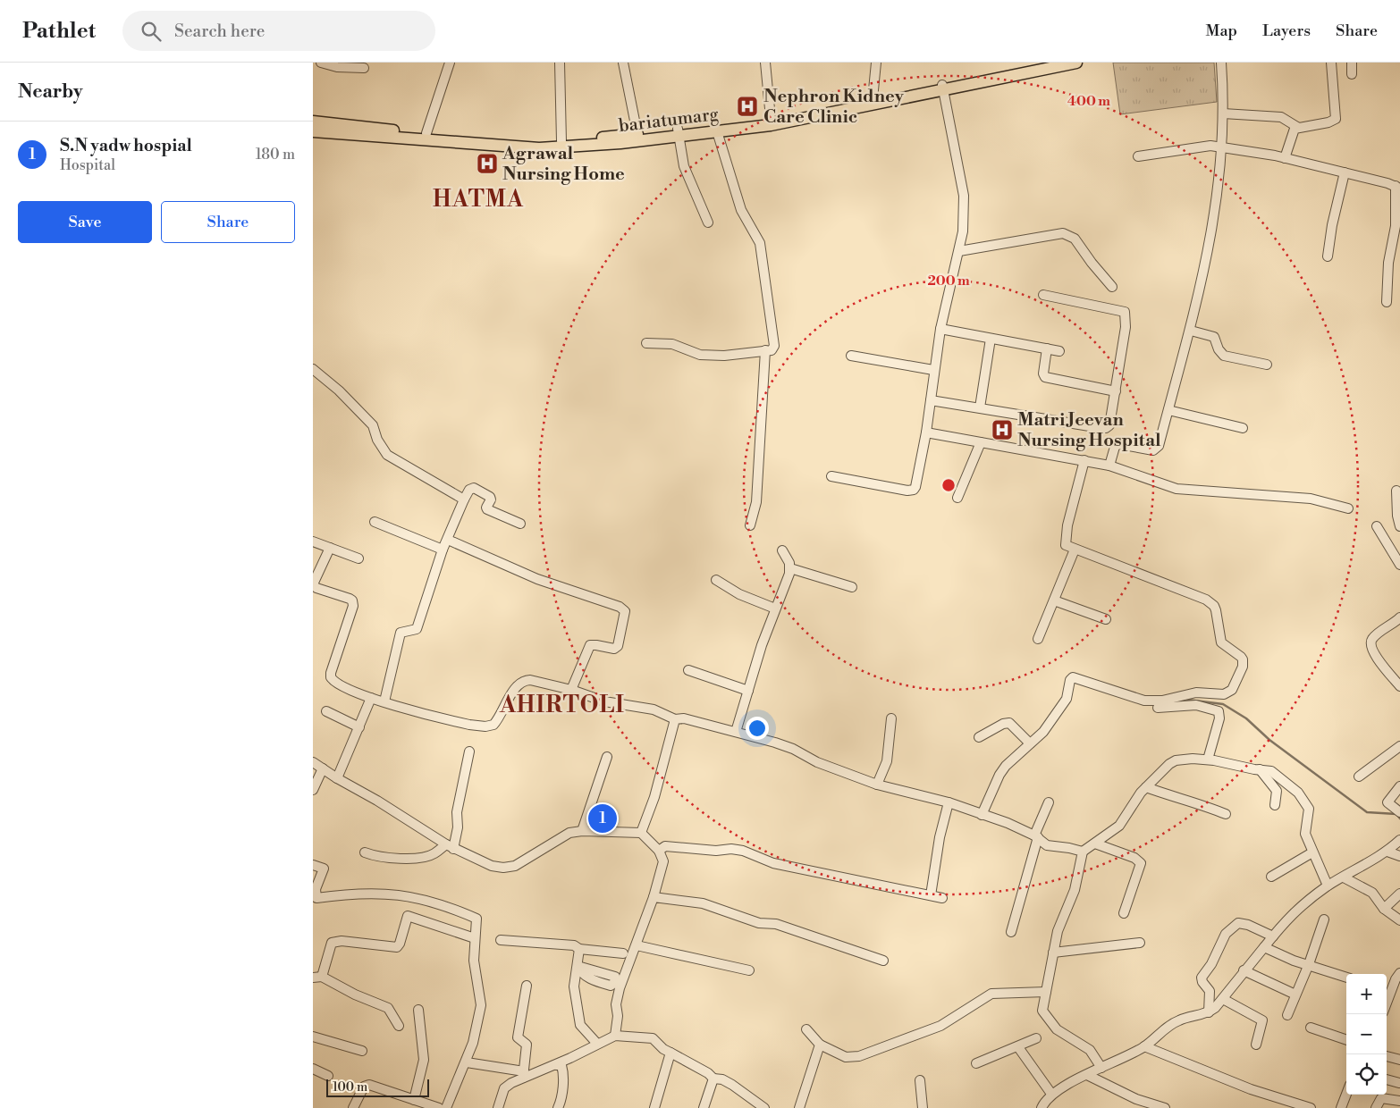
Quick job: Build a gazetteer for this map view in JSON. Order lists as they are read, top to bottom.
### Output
{
  "streets": {
    "main road": ["bariatumarg"]
  },
  "districts": ["HATMA", "AHIRTOLI"],
  "places": {
    "hospital": ["Nephron Kidney Care Clinic", "Agrawal Nursing Home", "Matri Jeevan Nursing Hospital"]
  },
  "scale_bar": "100 m",
  "page": {
    "header": "Pathlet",
    "search": "Search here",
    "nav": ["Map", "Layers", "Share"],
    "heading": "Nearby",
    "list": [
      {
        "mark": "1",
        "name": "S.N yadw hospial",
        "note": "Hospital",
        "value": "180 m"
      }
    ],
    "buttons": ["Save", "Share"],
    "pins": "1",
    "map_buttons": ["+", "−"],
    "scale": "100 m"
  },
  "rings": ["400 m", "200 m"]
}
